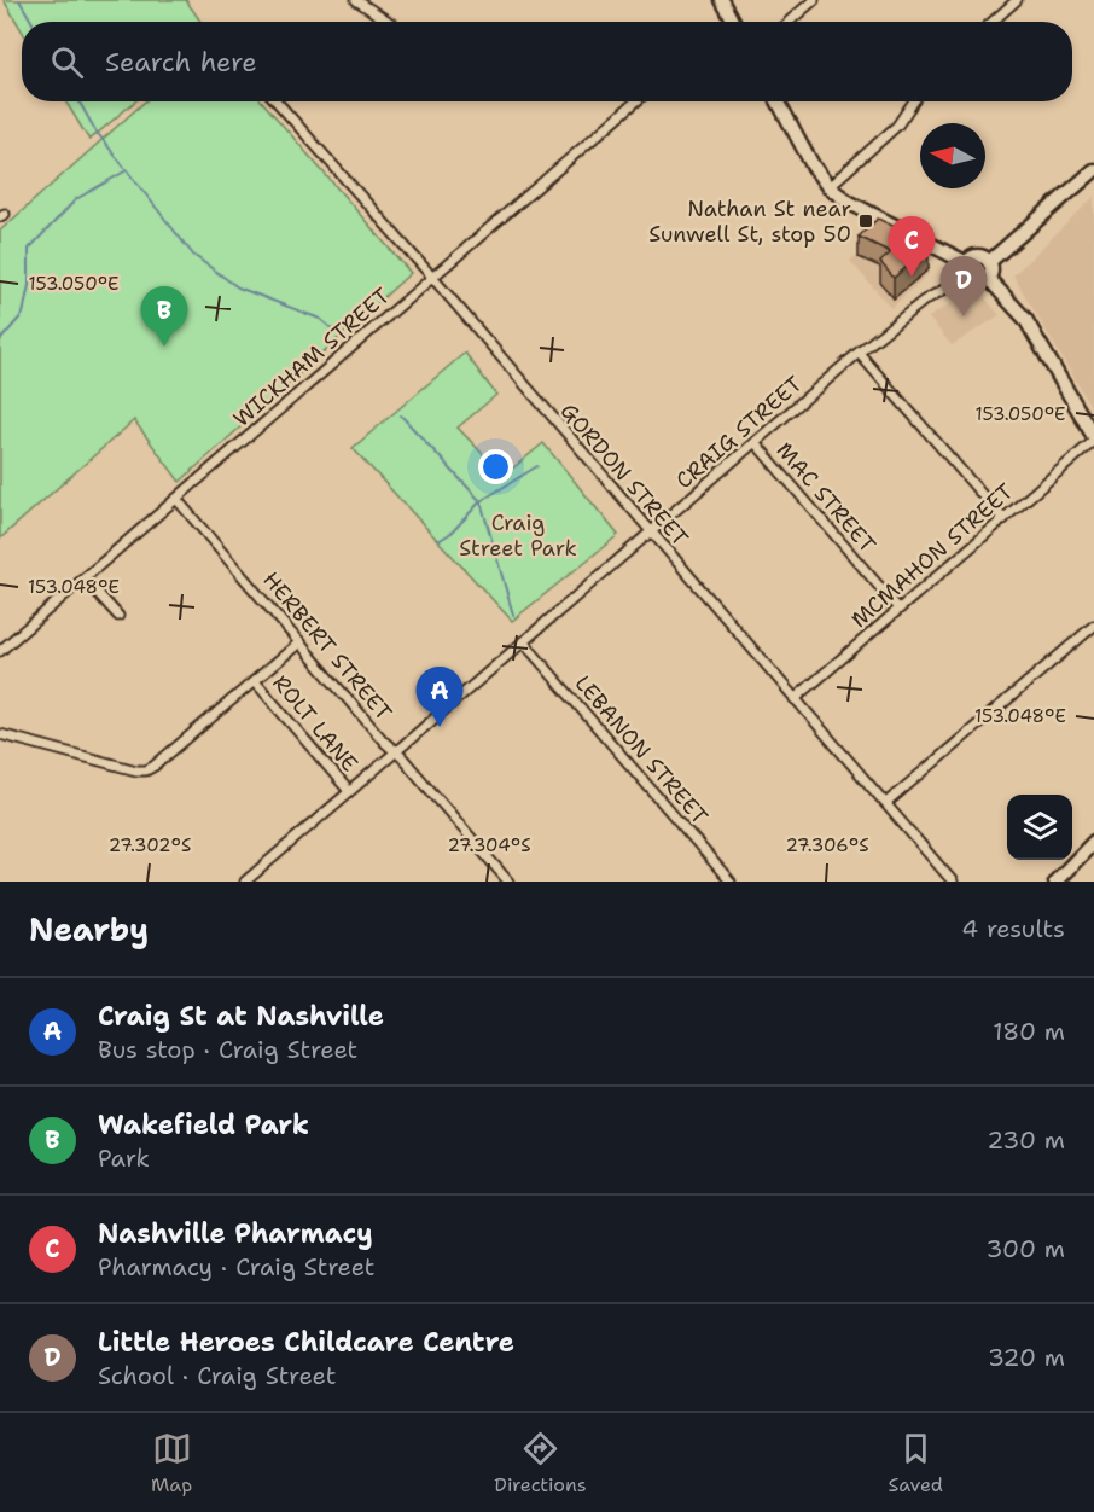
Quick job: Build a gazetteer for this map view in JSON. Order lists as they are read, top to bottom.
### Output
{
  "streets": {
    "street": [
      "WICKHAM STREET",
      "CRAIG STREET",
      "GORDON STREET",
      "MAC STREET",
      "MCMAHON STREET",
      "HERBERT STREET",
      "ROLT LANE",
      "LEBANON STREET"
    ]
  },
  "crossings": [
    ["WICKHAM STREET", "GORDON STREET"],
    ["WICKHAM STREET", "HERBERT STREET"],
    ["CRAIG STREET", "GORDON STREET"],
    ["CRAIG STREET", "MAC STREET"],
    ["CRAIG STREET", "HERBERT STREET"],
    ["CRAIG STREET", "ROLT LANE"],
    ["CRAIG STREET", "LEBANON STREET"],
    ["GORDON STREET", "MCMAHON STREET"],
    ["MAC STREET", "MCMAHON STREET"]
  ],
  "parks": ["Craig Street Park"],
  "places": {
    "transit": ["Nathan St near Sunwell St, stop 50"]
  },
  "north": "left",
  "page": {
    "search": "Search here",
    "pins": [
      "C",
      "D",
      "B",
      "A"
    ],
    "heading": ["Nearby", "4 results"],
    "list": [
      {
        "mark": "A",
        "name": "Craig St at Nashville",
        "note": "Bus stop · Craig Street",
        "value": "180 m"
      },
      {
        "mark": "B",
        "name": "Wakefield Park",
        "note": "Park",
        "value": "230 m"
      },
      {
        "mark": "C",
        "name": "Nashville Pharmacy",
        "note": "Pharmacy · Craig Street",
        "value": "300 m"
      },
      {
        "mark": "D",
        "name": "Little Heroes Childcare Centre",
        "note": "School · Craig Street",
        "value": "320 m"
      }
    ],
    "nav": ["Map", "Directions", "Saved"]
  },
  "coordinates": [
    "153.050°E",
    "153.048°E",
    "27.302°S",
    "27.304°S",
    "27.306°S"
  ]
}
